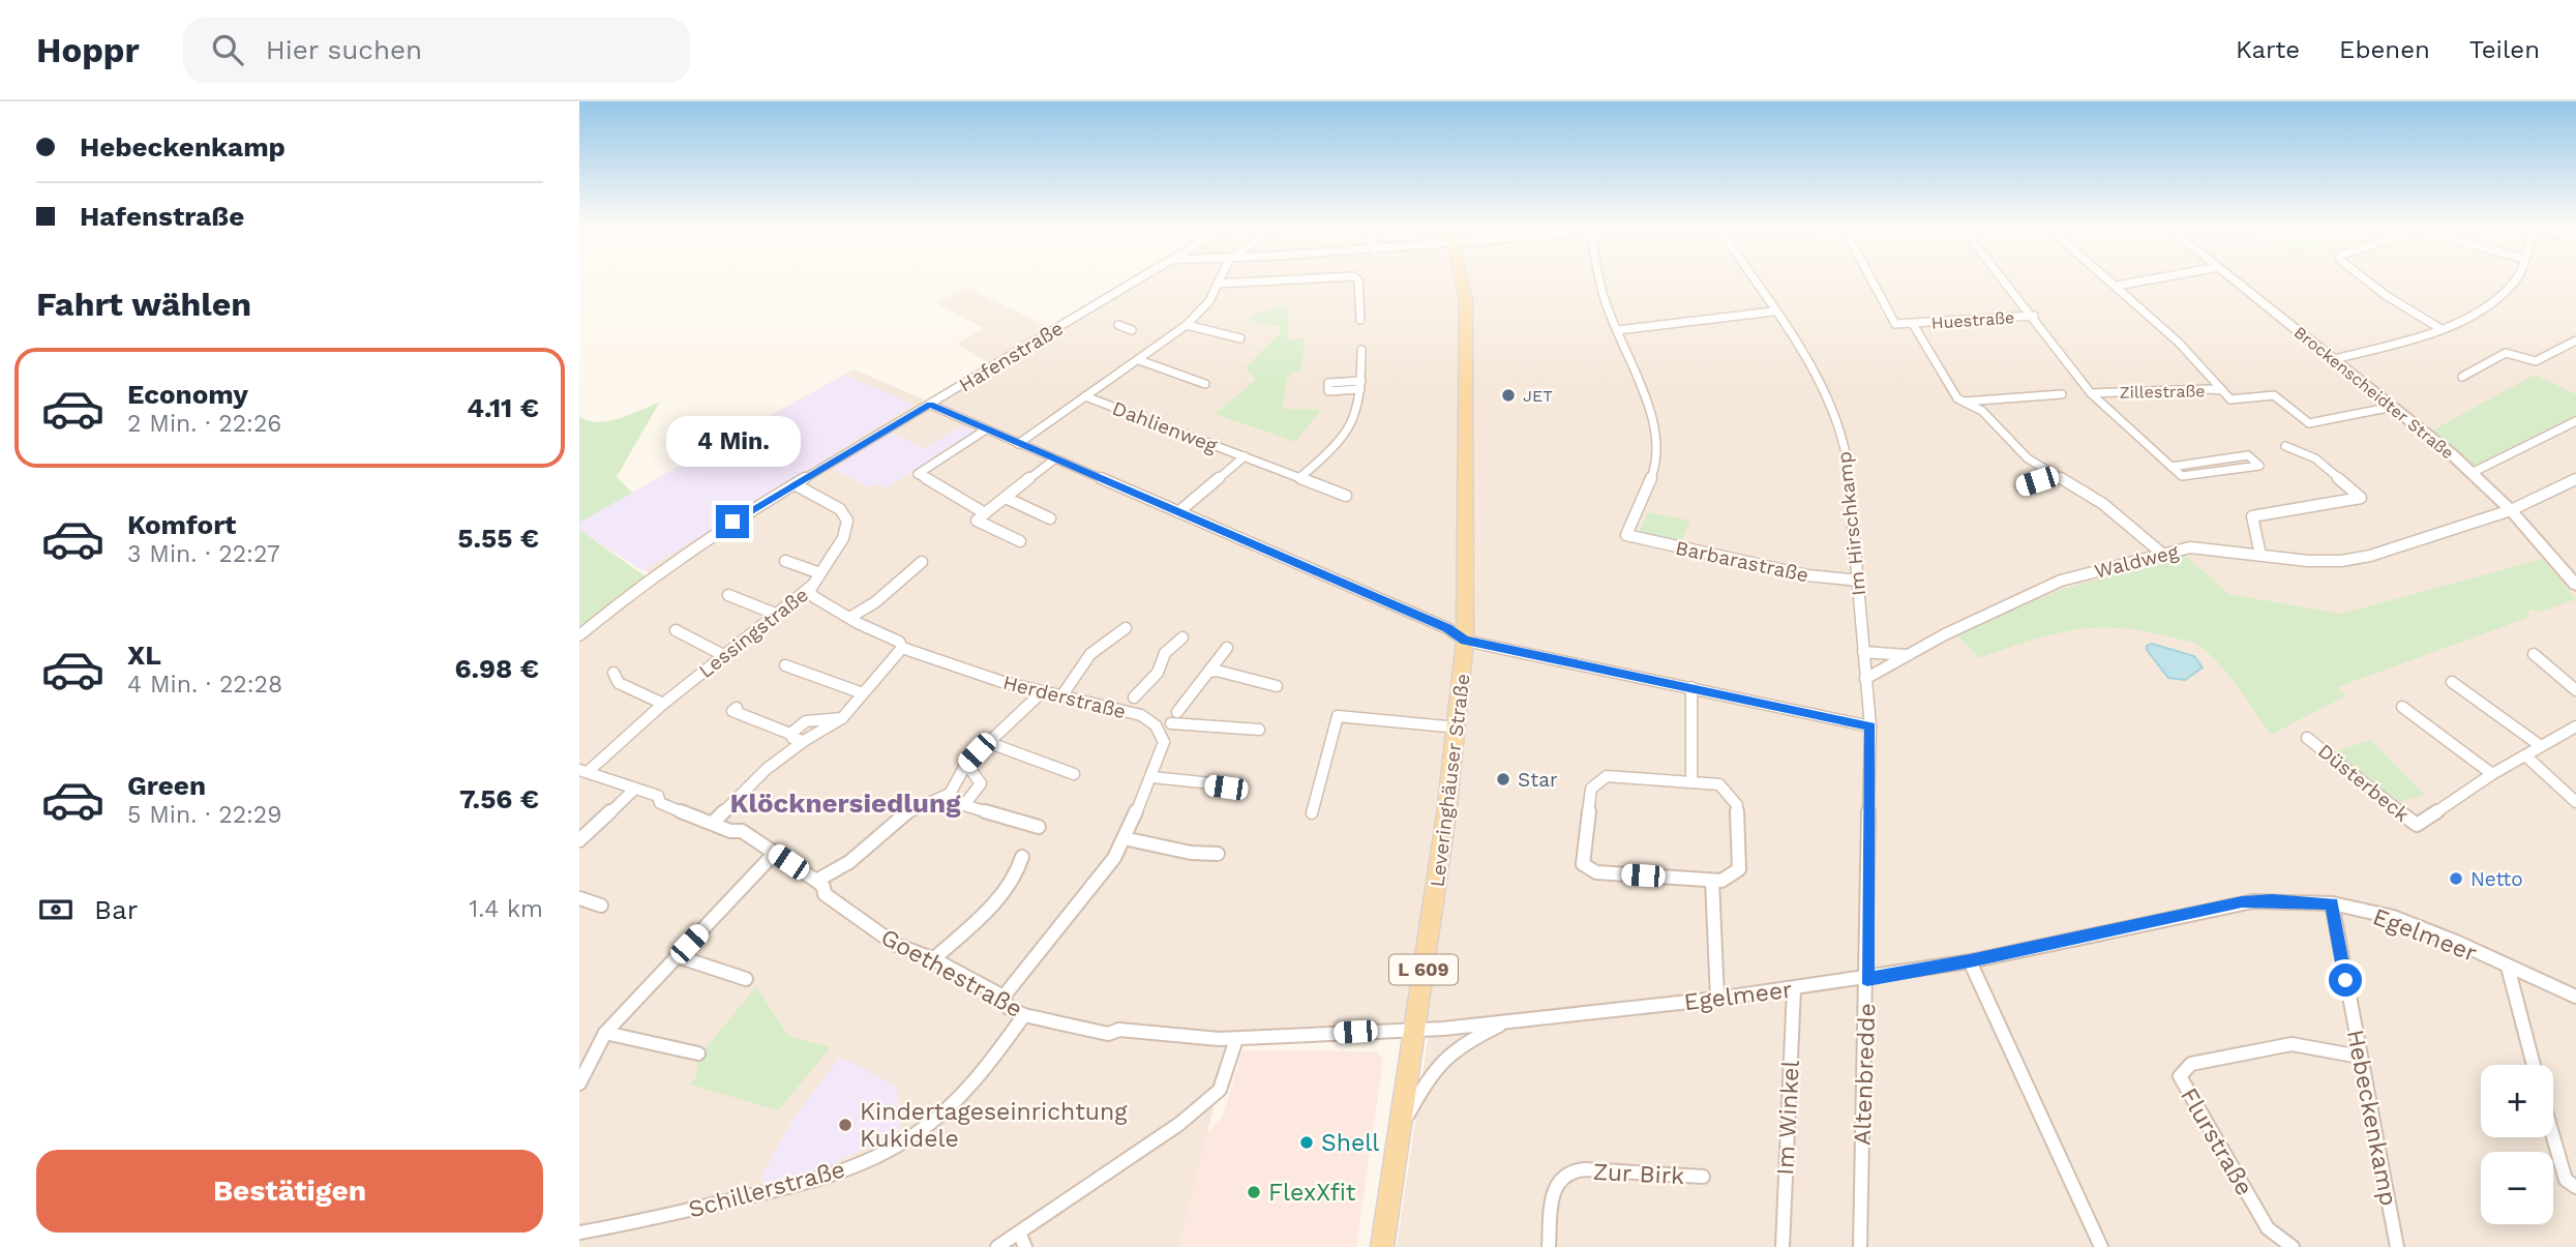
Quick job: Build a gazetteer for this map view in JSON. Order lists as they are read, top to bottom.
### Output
{
  "streets": {
    "main road": ["Leveringhäuser Straße", "L 609"],
    "street": [
      "Huestraße",
      "Hafenstraße",
      "Zillestraße",
      "Brockenscheidter Straße",
      "Dahlienweg",
      "Im Hirschkamp",
      "Barbarastraße",
      "Waldweg",
      "Lessingstraße",
      "Herderstraße",
      "Düsterbeck",
      "Egelmeer",
      "Goethestraße",
      "Altenbredde",
      "Im Winkel",
      "Hebeckenkamp",
      "Flurstraße",
      "Zur Birk",
      "Schillerstraße"
    ]
  },
  "crossings": [
    ["Hafenstraße", "Lessingstraße"],
    ["Zillestraße", "Brockenscheidter Straße"],
    ["Brockenscheidter Straße", "Waldweg"],
    ["Im Hirschkamp", "Barbarastraße"],
    ["Im Hirschkamp", "Waldweg"],
    ["Im Hirschkamp", "Altenbredde"],
    ["Lessingstraße", "Herderstraße"],
    ["Lessingstraße", "Goethestraße"],
    ["Herderstraße", "Goethestraße"],
    ["Leveringhäuser Straße", "Egelmeer"],
    ["Leveringhäuser Straße", "Goethestraße"],
    ["Egelmeer", "Goethestraße"],
    ["Egelmeer", "Altenbredde"],
    ["Egelmeer", "Im Winkel"],
    ["Egelmeer", "Hebeckenkamp"],
    ["Goethestraße", "Schillerstraße"],
    ["Hebeckenkamp", "Flurstraße"]
  ],
  "districts": ["Klöcknersiedlung"],
  "places": [
    "JET",
    "Star",
    "Netto",
    "Kindertageseinrichtung Kukidele",
    "Shell",
    "FlexXfit"
  ],
  "page": {
    "header": "Hoppr",
    "search": "Hier suchen",
    "nav": ["Karte", "Ebenen", "Teilen"],
    "banner": ["Hebeckenkamp", "Hafenstraße"],
    "heading": "Fahrt wählen",
    "list": [
      {
        "name": "Economy",
        "note": "2 Min. · 22:26",
        "value": "4.11 €"
      },
      {
        "name": "Komfort",
        "note": "3 Min. · 22:27",
        "value": "5.55 €"
      },
      {
        "name": "XL",
        "note": "4 Min. · 22:28",
        "value": "6.98 €"
      },
      {
        "name": "Green",
        "note": "5 Min. · 22:29",
        "value": "7.56 €"
      }
    ],
    "bubble": "4 Min.",
    "pay": ["Bar", "1.4 km"],
    "map_buttons": ["+", "−"],
    "buttons": "Bestätigen"
  }
}
